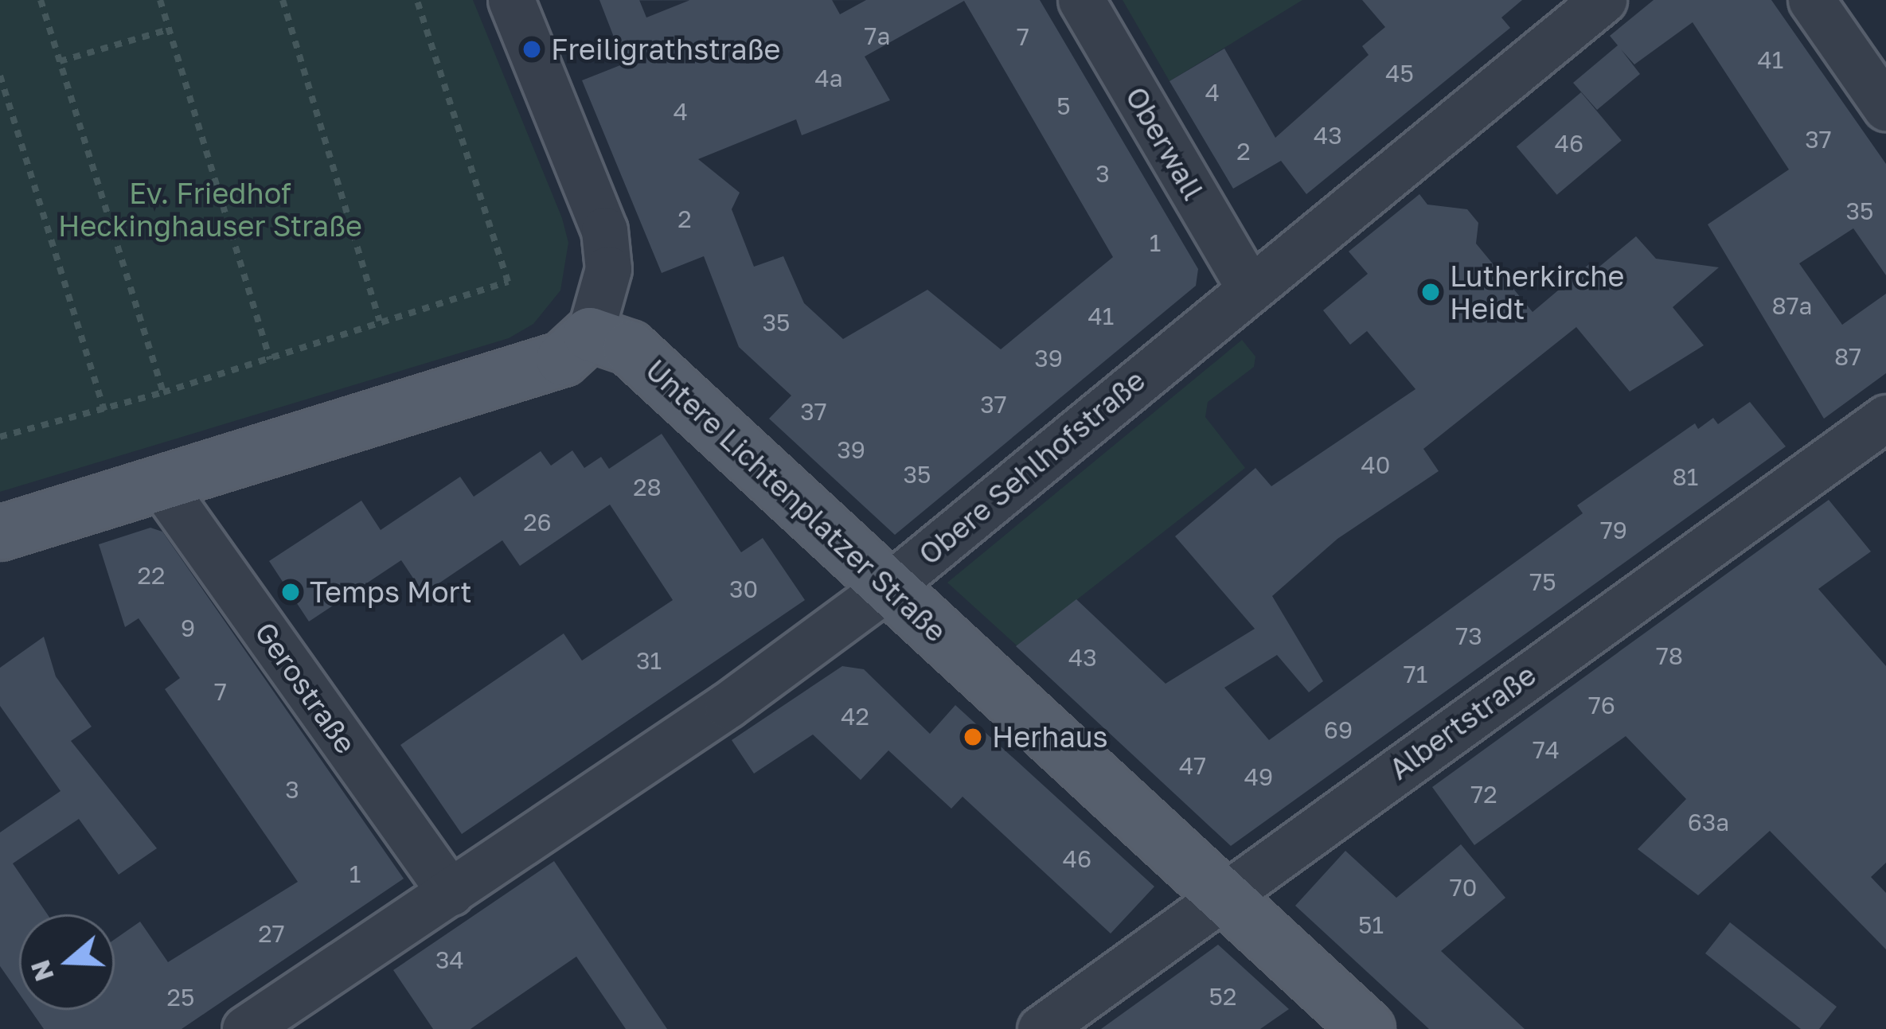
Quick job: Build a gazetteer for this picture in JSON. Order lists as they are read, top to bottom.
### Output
{
  "streets": {
    "main road": ["Untere Lichtenplatzer Straße"],
    "street": [
      "Oberwall",
      "Obere Sehlhofstraße",
      "Gerostraße",
      "Albertstraße"
    ]
  },
  "crossings": [
    ["Oberwall", "Obere Sehlhofstraße"],
    ["Obere Sehlhofstraße", "Untere Lichtenplatzer Straße"],
    ["Obere Sehlhofstraße", "Gerostraße"],
    ["Untere Lichtenplatzer Straße", "Albertstraße"]
  ],
  "parks": ["Ev. Friedhof Heckinghauser Straße"],
  "places": [
    "Freiligrathstraße",
    "Lutherkirche Heidt",
    "Temps Mort",
    "Herhaus"
  ],
  "house_numbers": [
    "7a",
    "7",
    "41",
    "45",
    "4a",
    "4",
    "5",
    "4",
    "43",
    "37",
    "46",
    "2",
    "3",
    "35",
    "2",
    "1",
    "87a",
    "41",
    "35",
    "87",
    "39",
    "37",
    "37",
    "39",
    "40",
    "35",
    "81",
    "28",
    "26",
    "79",
    "22",
    "75",
    "30",
    "9",
    "73",
    "78",
    "43",
    "31",
    "71",
    "7",
    "76",
    "42",
    "69",
    "74",
    "47",
    "49",
    "3",
    "72",
    "63a",
    "46",
    "1",
    "70",
    "51",
    "27",
    "34",
    "52",
    "25"
  ],
  "north": "left"
}
